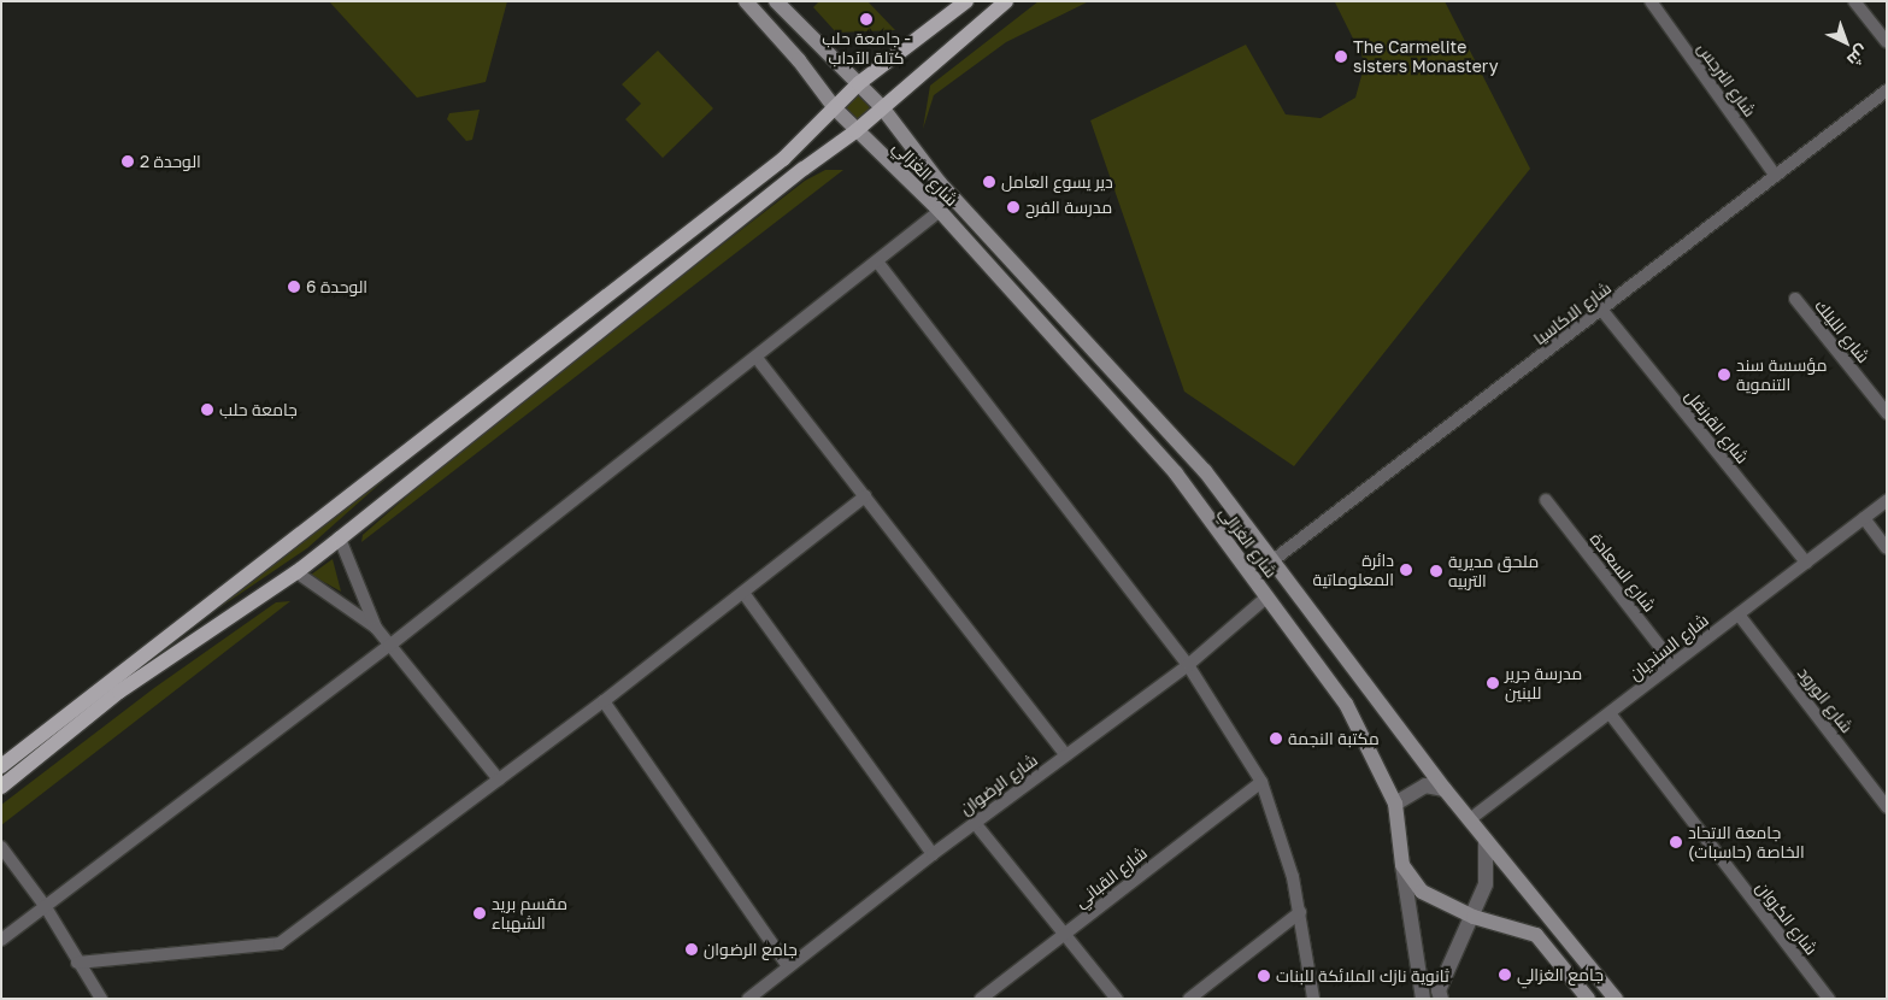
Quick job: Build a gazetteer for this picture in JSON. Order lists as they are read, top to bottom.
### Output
{
  "streets": {
    "main road": ["شارع الغزالي"],
    "street": [
      "شارع النرجس",
      "شارع الاكاسيا",
      "شارع الليلك",
      "شارع القرنفل",
      "شارع السعادة",
      "شارع السنديان",
      "شارع الورود",
      "شارع الرضوان",
      "شارع القباني",
      "شارع الكروان"
    ]
  },
  "crossings": [
    ["شارع النرجس", "شارع الاكاسيا"],
    ["شارع الغزالي", "شارع الاكاسيا"],
    ["شارع الغزالي", "شارع السنديان"],
    ["شارع الغزالي", "شارع الرضوان"],
    ["شارع الاكاسيا", "شارع القرنفل"],
    ["شارع القرنفل", "شارع السنديان"],
    ["شارع السعادة", "شارع السنديان"],
    ["شارع السنديان", "شارع الورود"],
    ["شارع السنديان", "شارع الكروان"]
  ],
  "places": [
    "جامعة حلب - كتلة الآداب",
    "The Carmelite sisters Monastery",
    "الوحدة 2",
    "دير يسوع العامل",
    "مدرسة الفرح",
    "الوحدة 6",
    "مؤسسة سند التنموية",
    "جامعة حلب",
    "دائرة المعلوماتية",
    "ملحق مديرية التربيه",
    "مدرسة جرير للبنين",
    "مكتبة النجمة",
    "جامعة الاتحاد الخاصة (حاسبات)",
    "مقسم بريد الشهباء",
    "جامع الرضوان",
    "جامع الغزالي",
    "ثانوية نازك الملائكة للبنات"
  ],
  "north": "bottom right"
}
